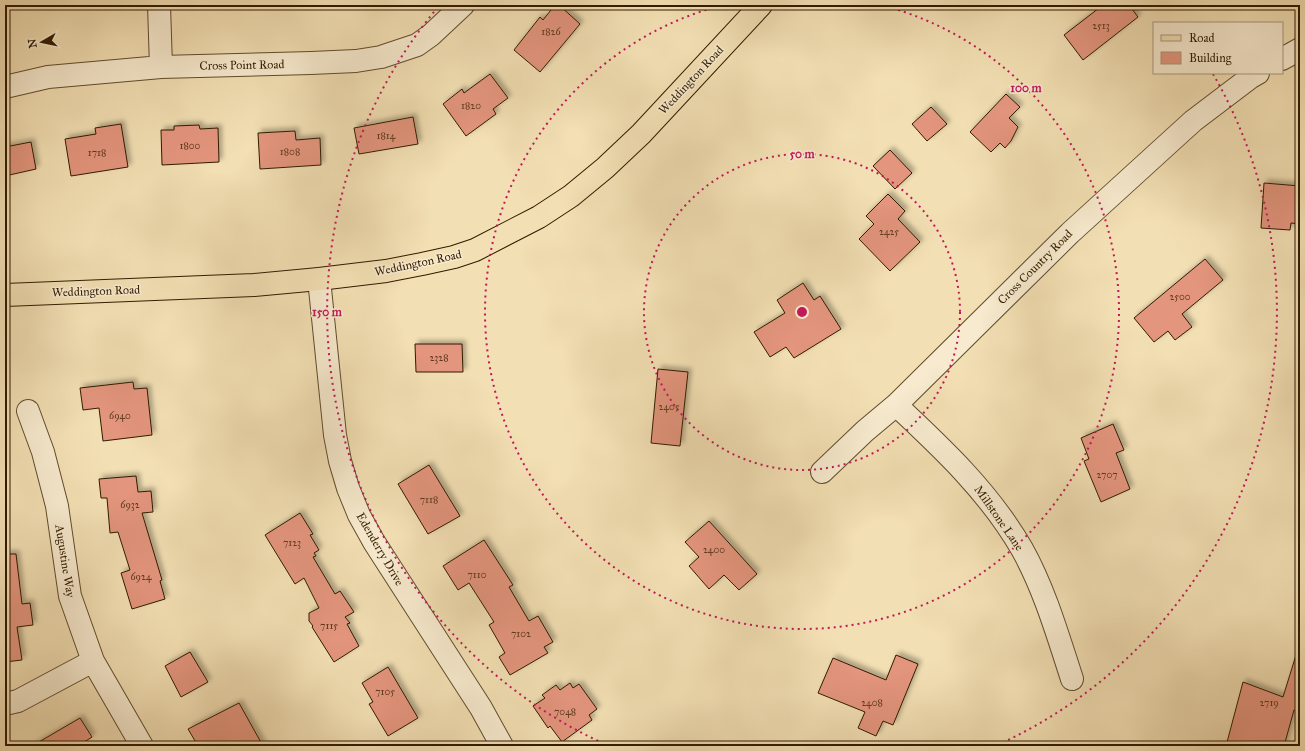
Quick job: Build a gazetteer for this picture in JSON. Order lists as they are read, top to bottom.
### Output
{
  "streets": {
    "main road": ["Weddington Road"],
    "street": [
      "Cross Point Road",
      "Cross Country Road",
      "Millstone Lane",
      "Edenderry Drive",
      "Augustine Way"
    ]
  },
  "crossings": [
    ["Weddington Road", "Edenderry Drive"],
    ["Cross Country Road", "Millstone Lane"]
  ],
  "house_numbers": [
    "2513",
    "1826",
    "1820",
    "1814",
    "1800",
    "1808",
    "1718",
    "2425",
    "2500",
    "2328",
    "2405",
    "6940",
    "2707",
    "7118",
    "6932",
    "7123",
    "2400",
    "7110",
    "6924",
    "7115",
    "7102",
    "7105",
    "2408",
    "2719",
    "7048"
  ],
  "legend": ["Road", "Building"],
  "north": "left",
  "rings": ["100 m", "50 m", "150 m"]
}
